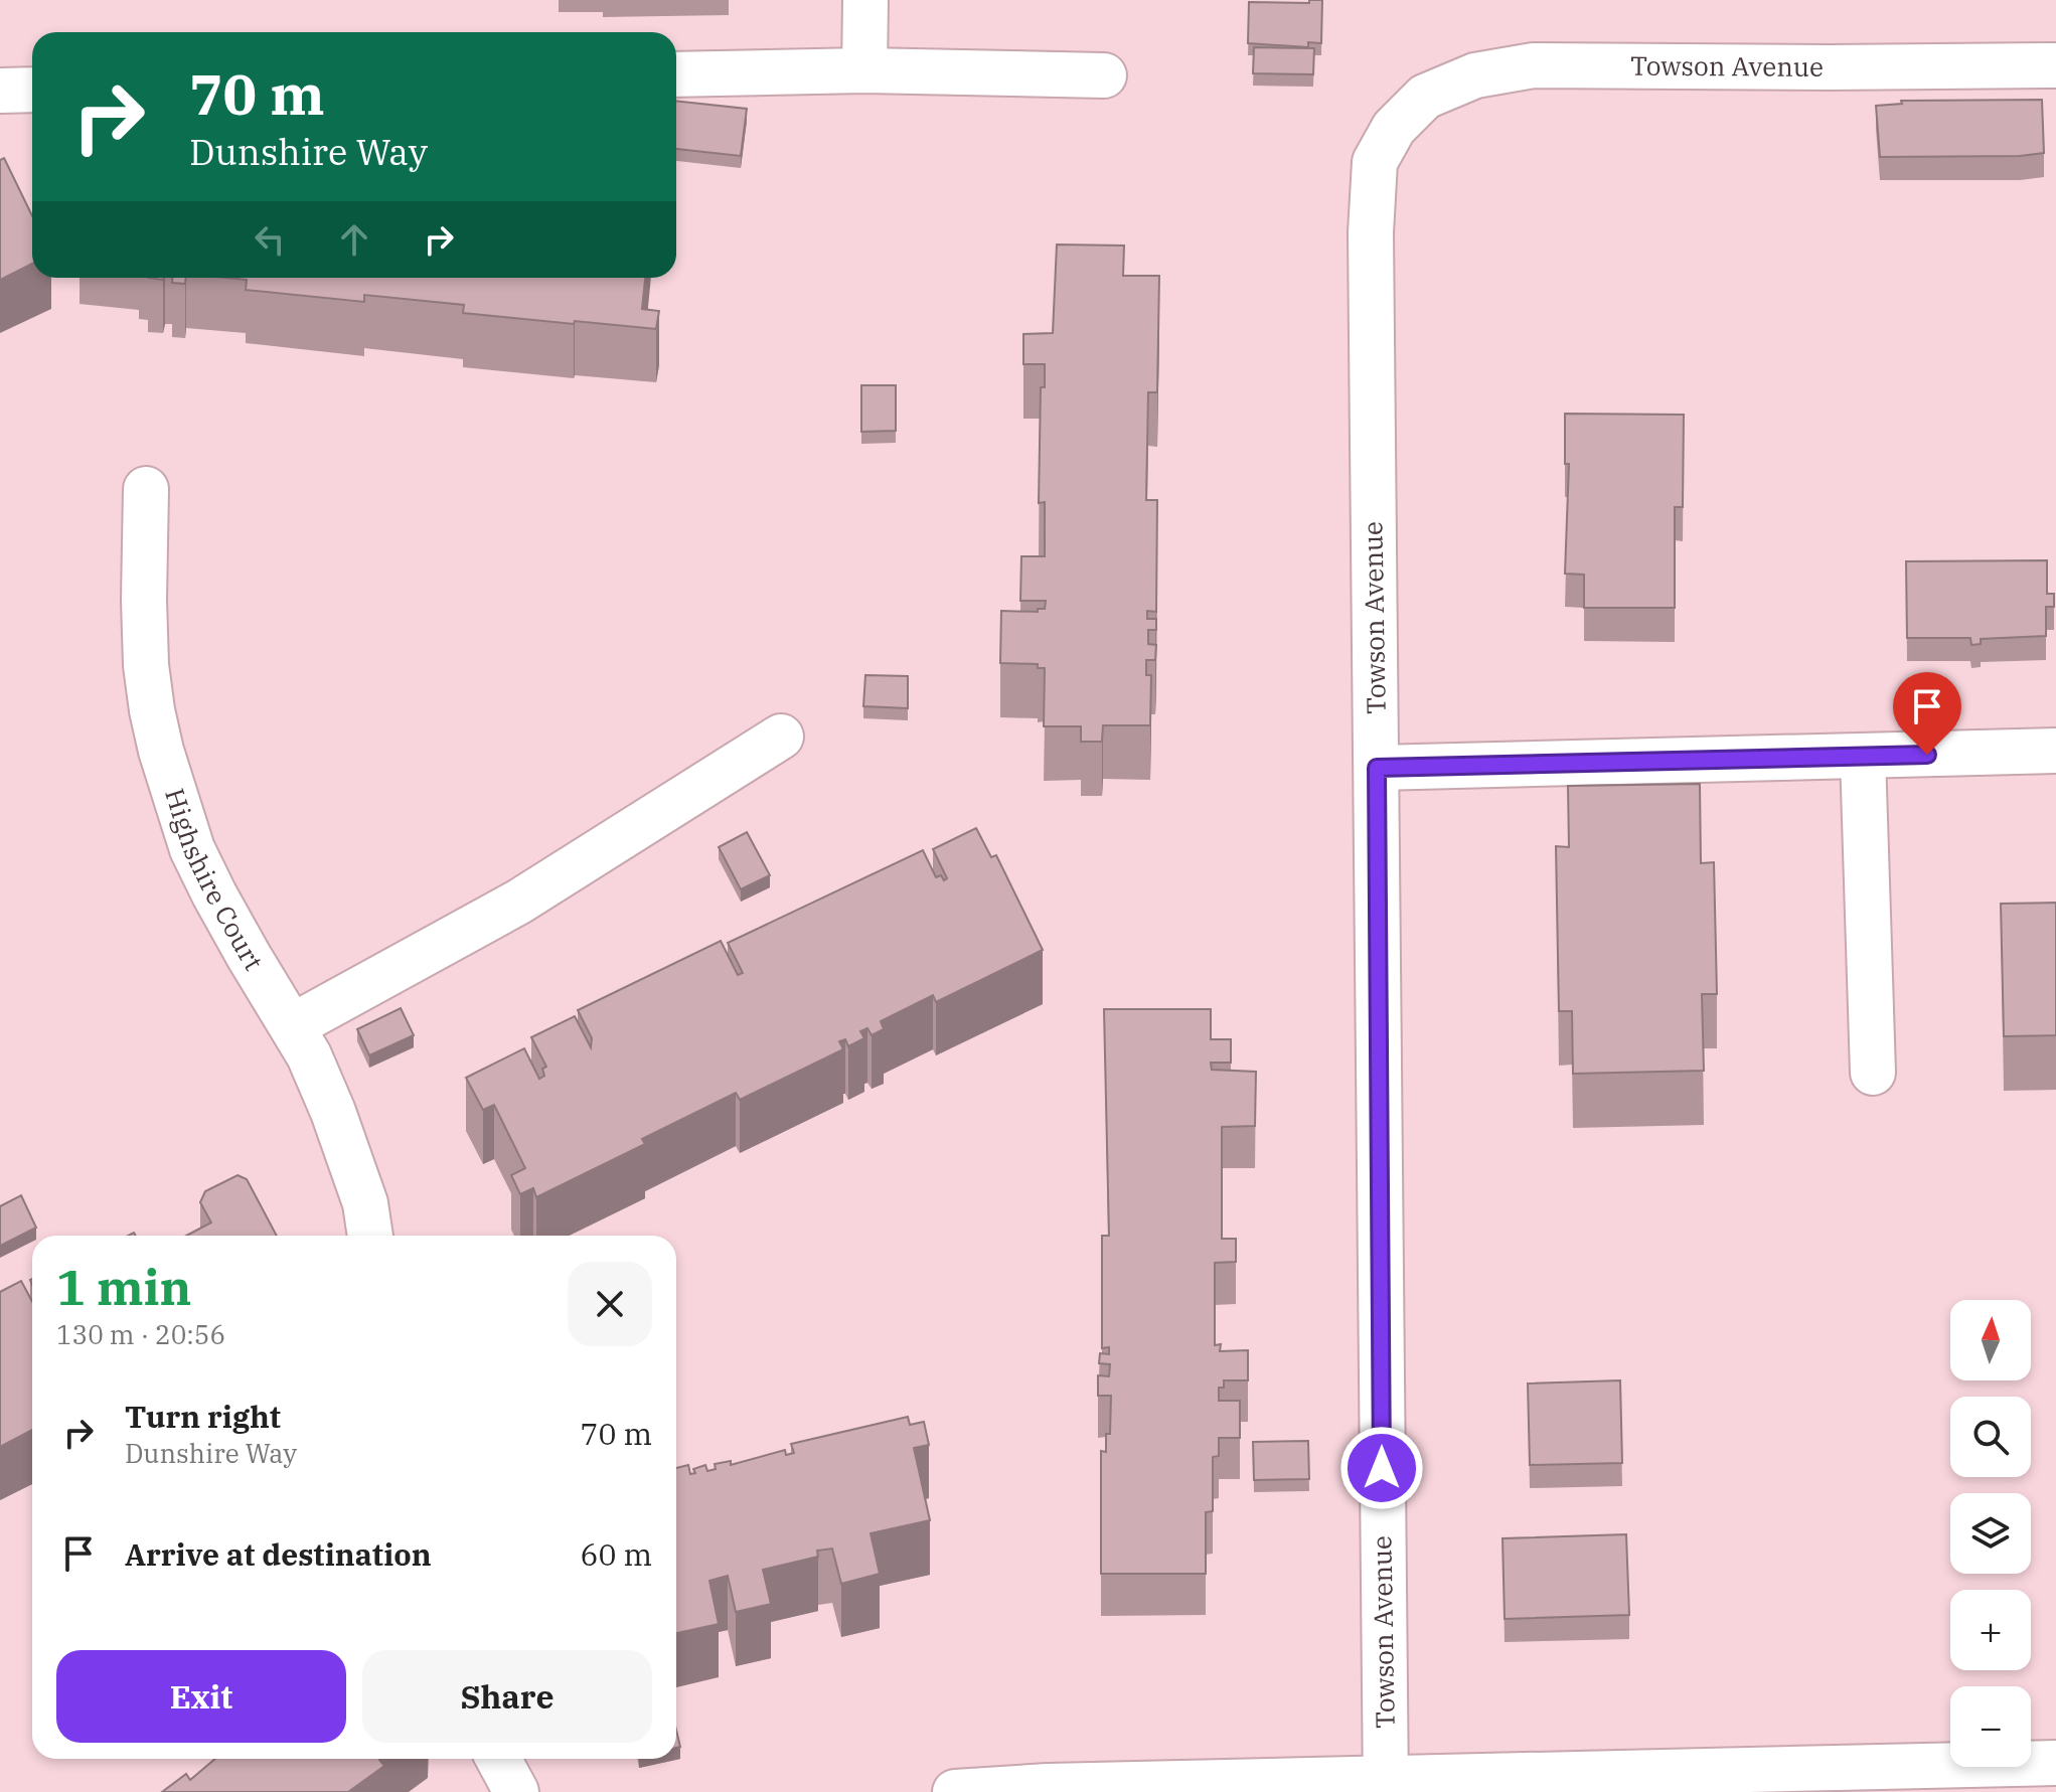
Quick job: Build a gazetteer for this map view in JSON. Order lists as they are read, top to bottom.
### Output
{
  "streets": {
    "street": ["Towson Avenue", "Highshire Court"]
  },
  "north": "top",
  "page": {
    "turn": ["70 m", "Dunshire Way"],
    "heading": ["1 min", "130 m · 20:56"],
    "map_buttons": ["+", "−"],
    "list": [
      {
        "name": "Turn right",
        "note": "Dunshire Way",
        "value": "70 m"
      },
      {
        "name": "Arrive at destination",
        "value": "60 m"
      }
    ],
    "buttons": ["Exit", "Share"]
  }
}
